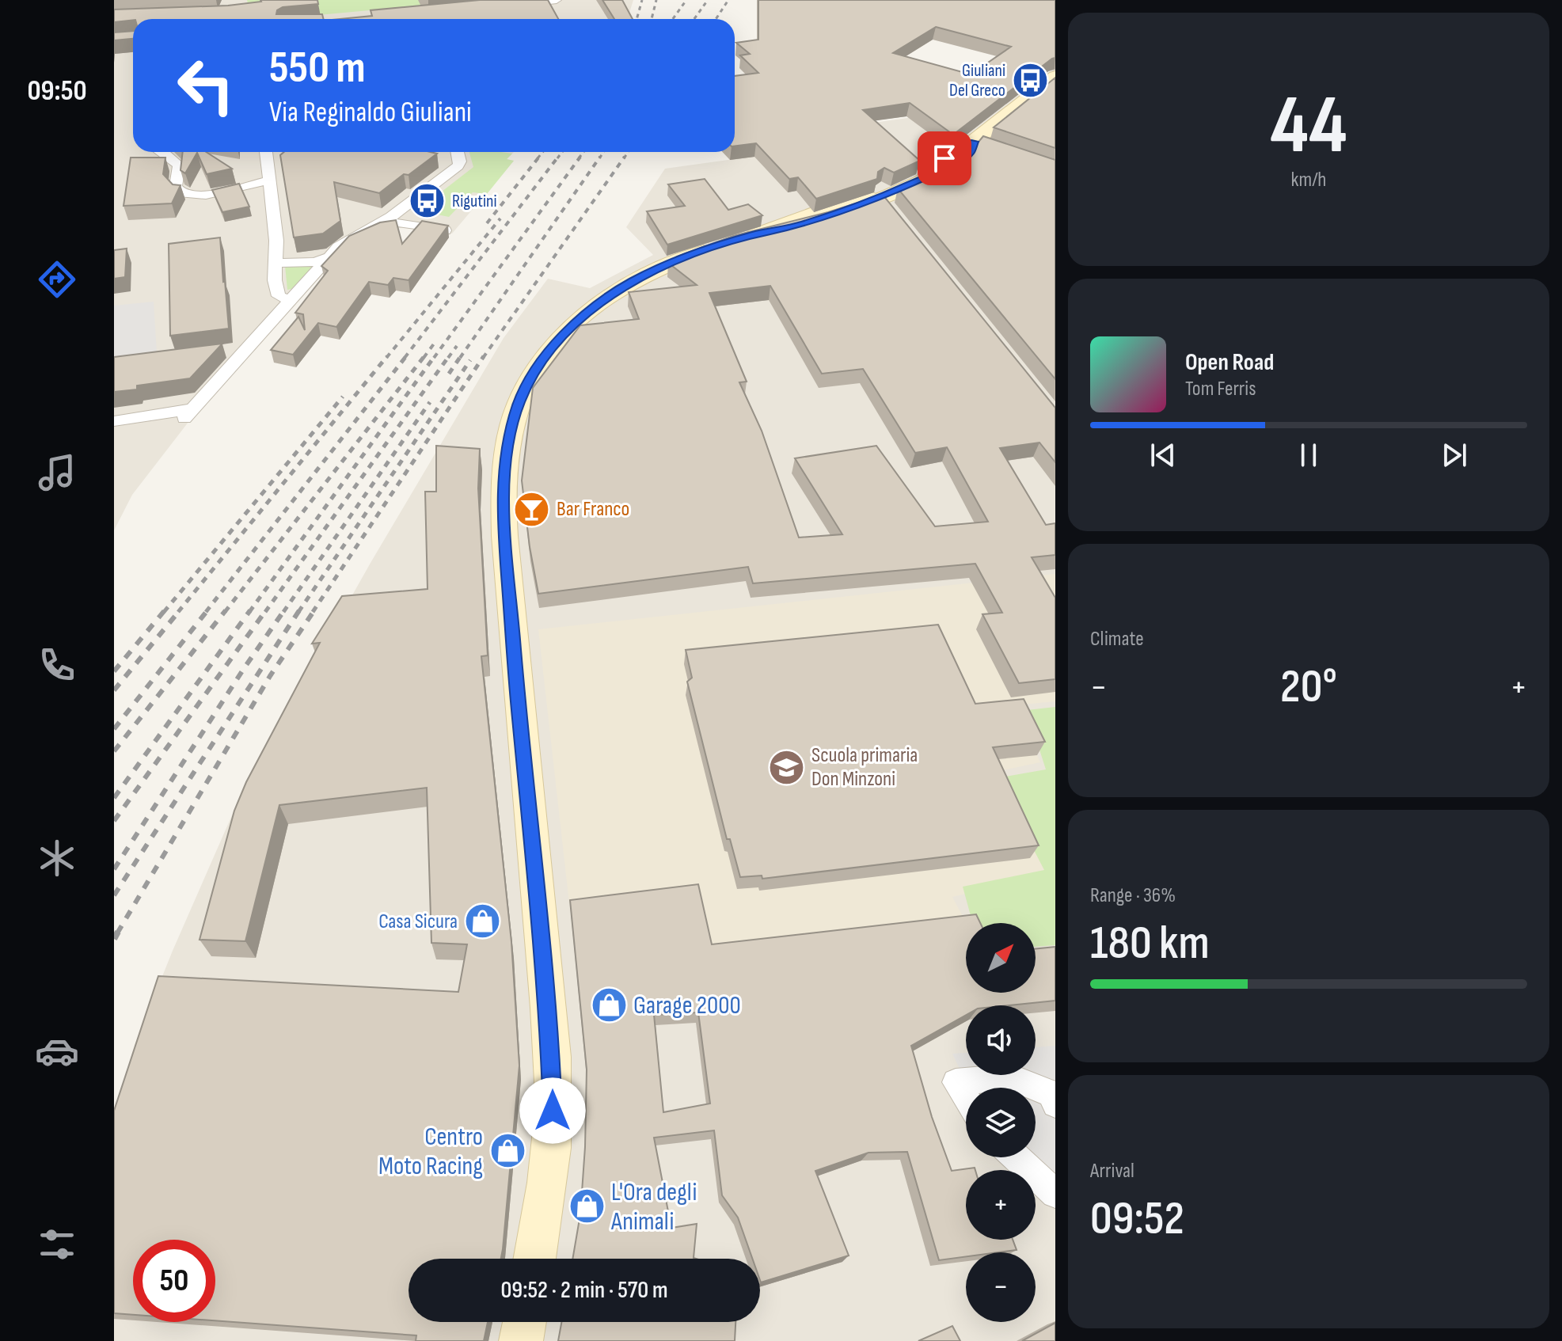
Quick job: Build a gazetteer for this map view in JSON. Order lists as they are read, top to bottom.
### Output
{
  "places": {
    "bus stop": ["Giuliani Del Greco", "Rigutini"],
    "bar": ["Bar Franco"],
    "school or university": ["Scuola primaria Don Minzoni"],
    "shop": [
      "Casa Sicura",
      "Garage 2000",
      "Centro Moto Racing",
      "L'Ora degli Animali"
    ]
  },
  "north": "top right",
  "page": {
    "tabs": "09:50",
    "tile": [
      ["44", "km/h"],
      "Climate",
      ["Range · 36%", "180 km"],
      ["Arrival", "09:52"]
    ],
    "turn": ["550 m", "Via Reginaldo Giuliani"],
    "song": ["Open Road", "Tom Ferris"],
    "heat": ["−", "20°", "+"],
    "map_buttons": ["+", "−"],
    "limit": "50",
    "trip": "09:52 · 2 min · 570 m"
  }
}
